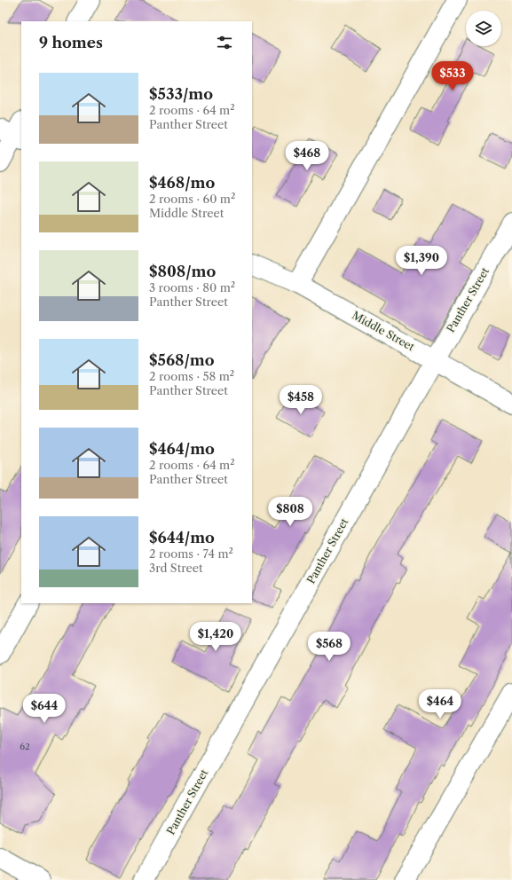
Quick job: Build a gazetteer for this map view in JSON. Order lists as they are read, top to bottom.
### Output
{
  "streets": {
    "street": ["Panther Street", "Middle Street"]
  },
  "crossings": [
    ["Panther Street", "Middle Street"]
  ],
  "house_numbers": ["62"],
  "page": {
    "heading": "9 homes",
    "price": [
      "$533",
      "$468",
      "$1,390",
      "$458",
      "$808",
      "$1,420",
      "$568",
      "$464",
      "$644"
    ],
    "list": [
      {
        "name": "$533/mo",
        "note": "2 rooms · 64 m² · Panther Street"
      },
      {
        "name": "$468/mo",
        "note": "2 rooms · 60 m² · Middle Street"
      },
      {
        "name": "$808/mo",
        "note": "3 rooms · 80 m² · Panther Street"
      },
      {
        "name": "$568/mo",
        "note": "2 rooms · 58 m² · Panther Street"
      },
      {
        "name": "$464/mo",
        "note": "2 rooms · 64 m² · Panther Street"
      },
      {
        "name": "$644/mo",
        "note": "2 rooms · 74 m² · 3rd Street"
      }
    ]
  }
}
